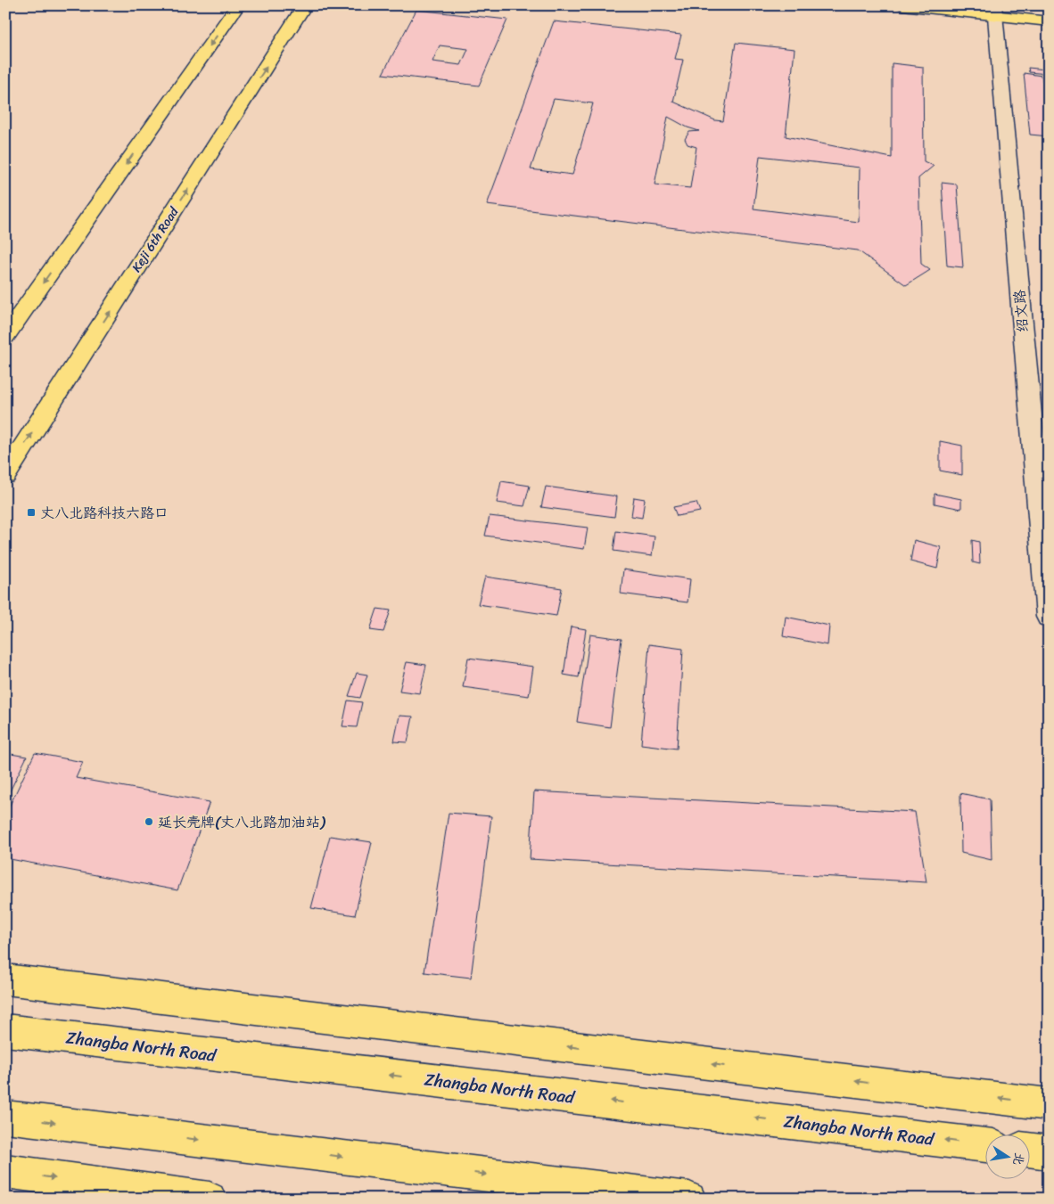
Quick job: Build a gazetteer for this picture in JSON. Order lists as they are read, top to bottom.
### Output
{
  "streets": {
    "main road": ["Keji 6th Road", "Zhangba North Road"],
    "street": ["绍文路"]
  },
  "places": {
    "transit": ["丈八北路科技六路口"],
    "other": ["延长壳牌(丈八北路加油站)"]
  },
  "north": "right"
}
